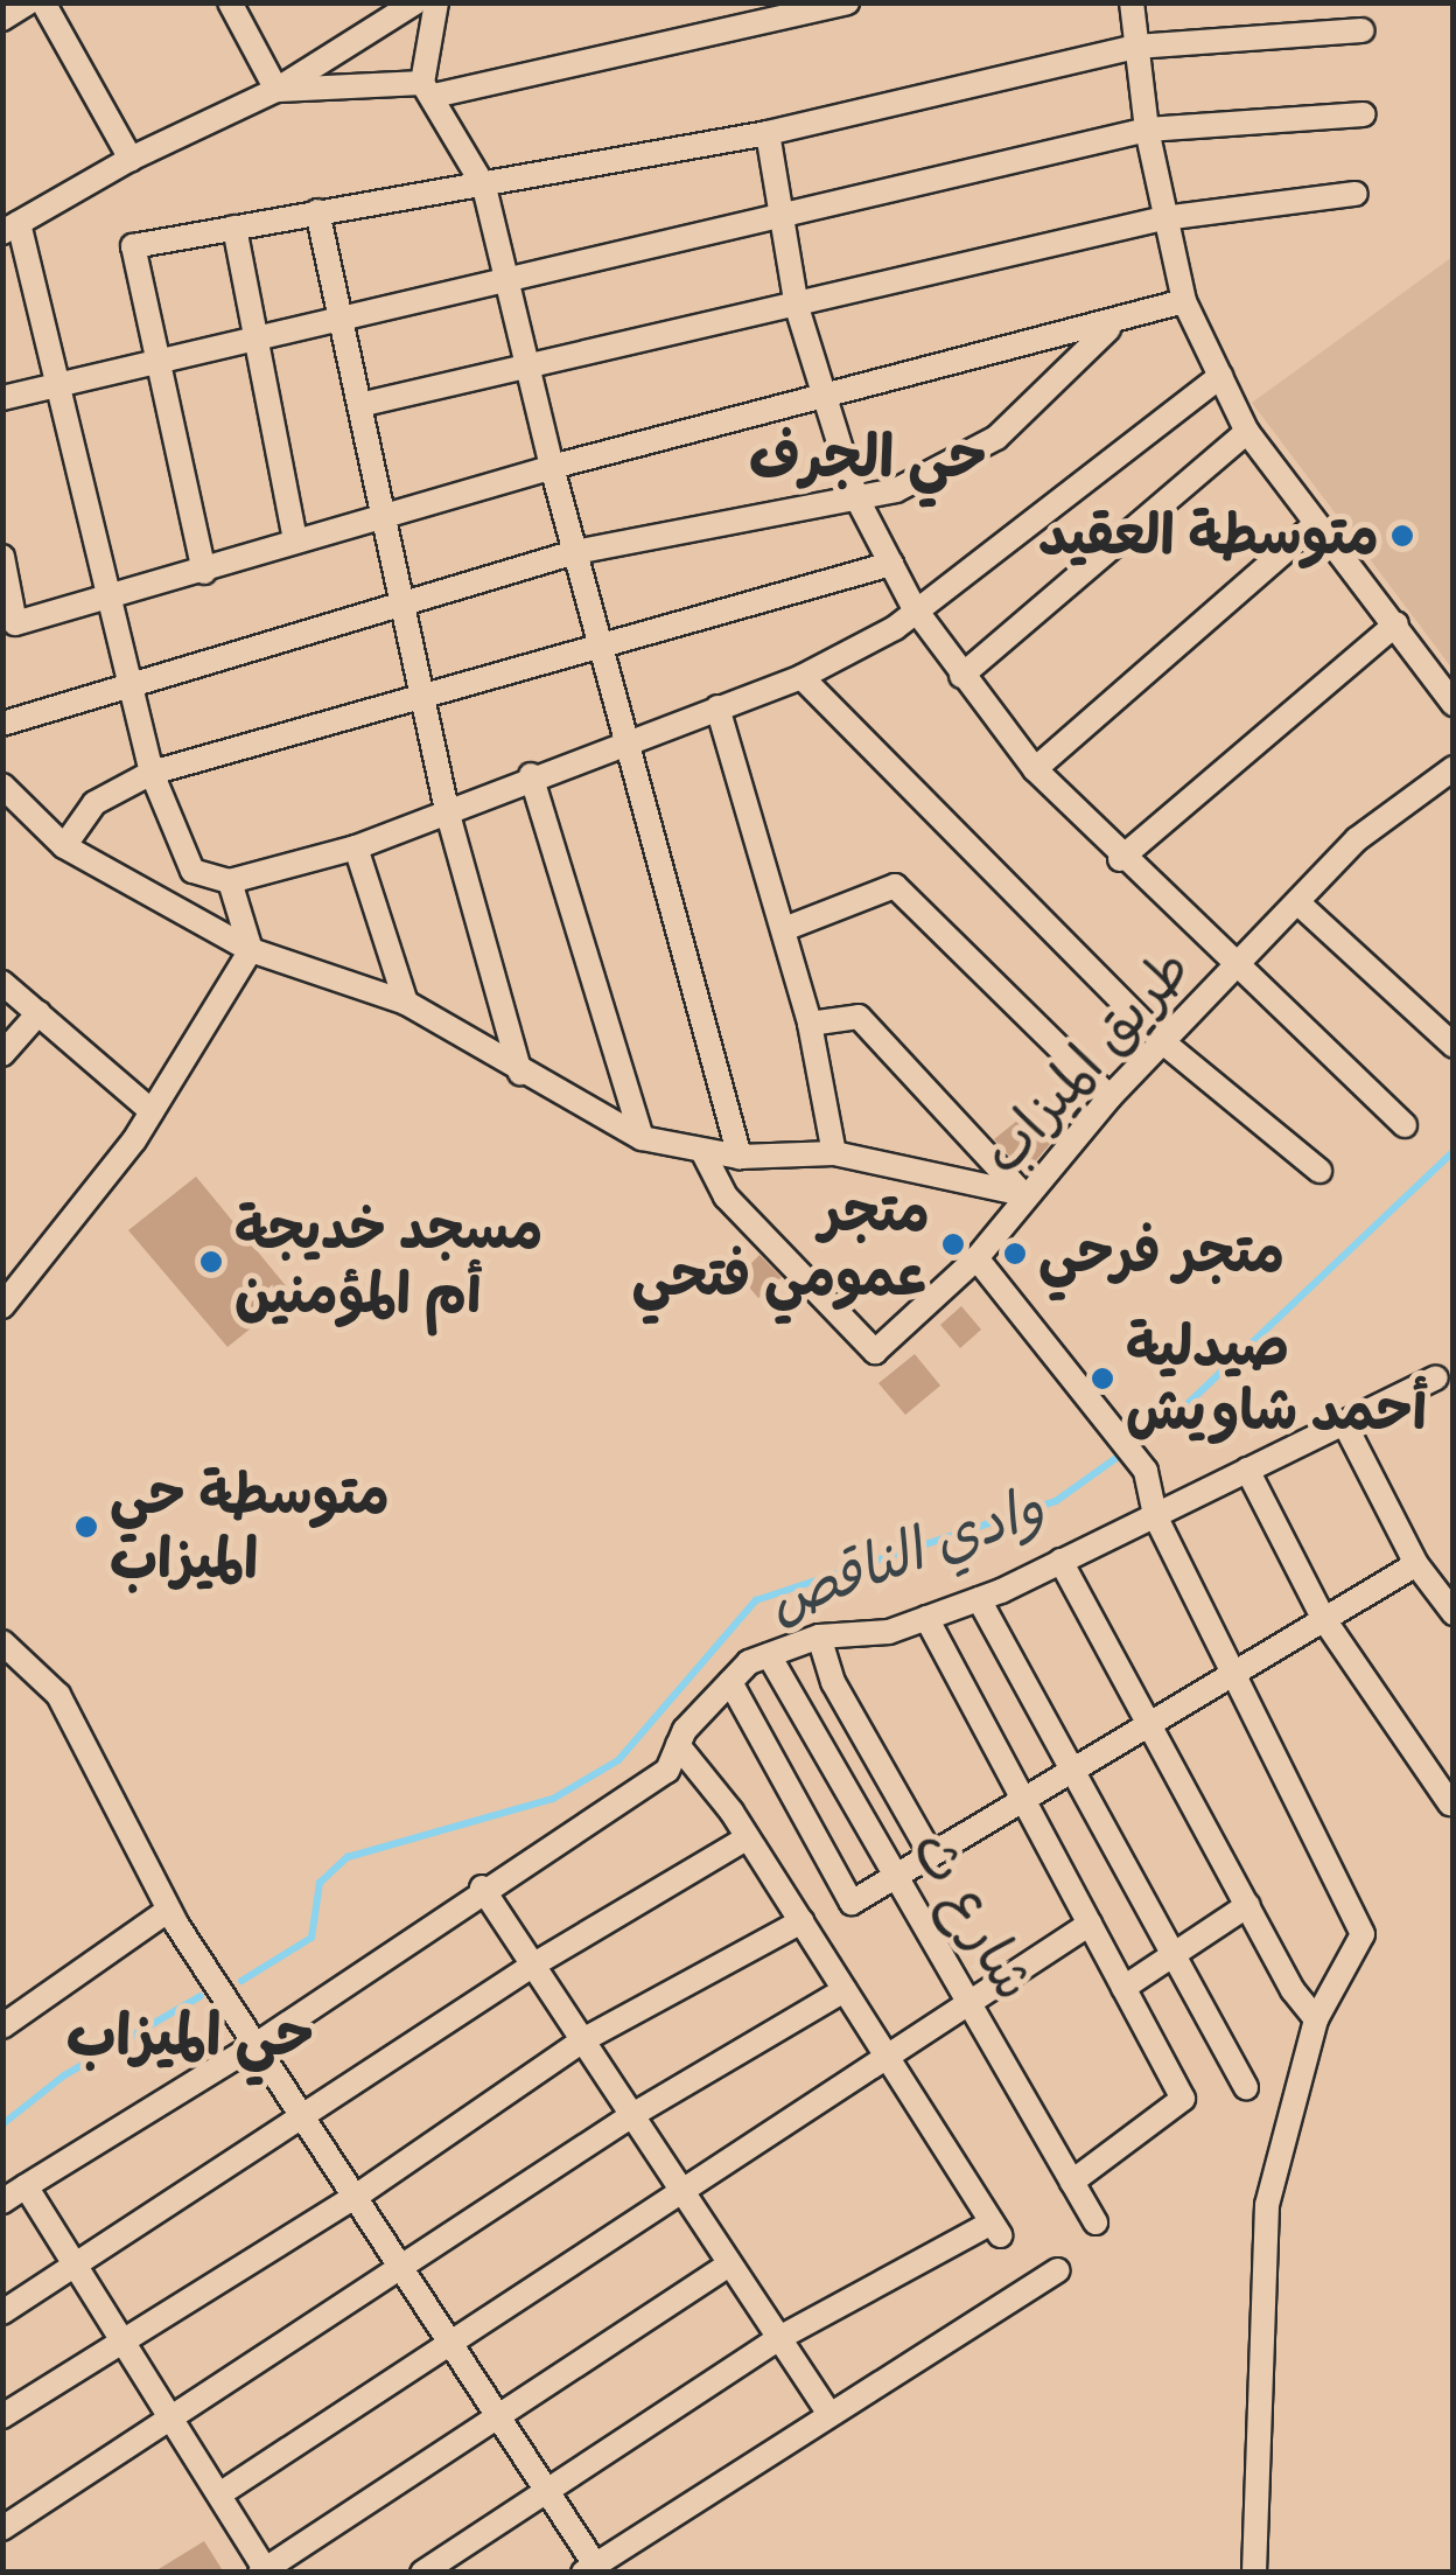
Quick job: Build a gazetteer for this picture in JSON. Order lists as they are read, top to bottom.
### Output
{
  "streets": {
    "street": ["طريق الميزاب", "شارع ث"]
  },
  "districts": ["حي الجرف", "حي الميزاب"],
  "water": ["وادي الناقص"],
  "places": [
    "متوسطة العقيد",
    "متجر عمومي فتحي",
    "متجر فرحي",
    "مسجد خديجة أم المؤمنين",
    "صيدلية أحمد شاويش",
    "متوسطة حي الميزاب"
  ]
}
